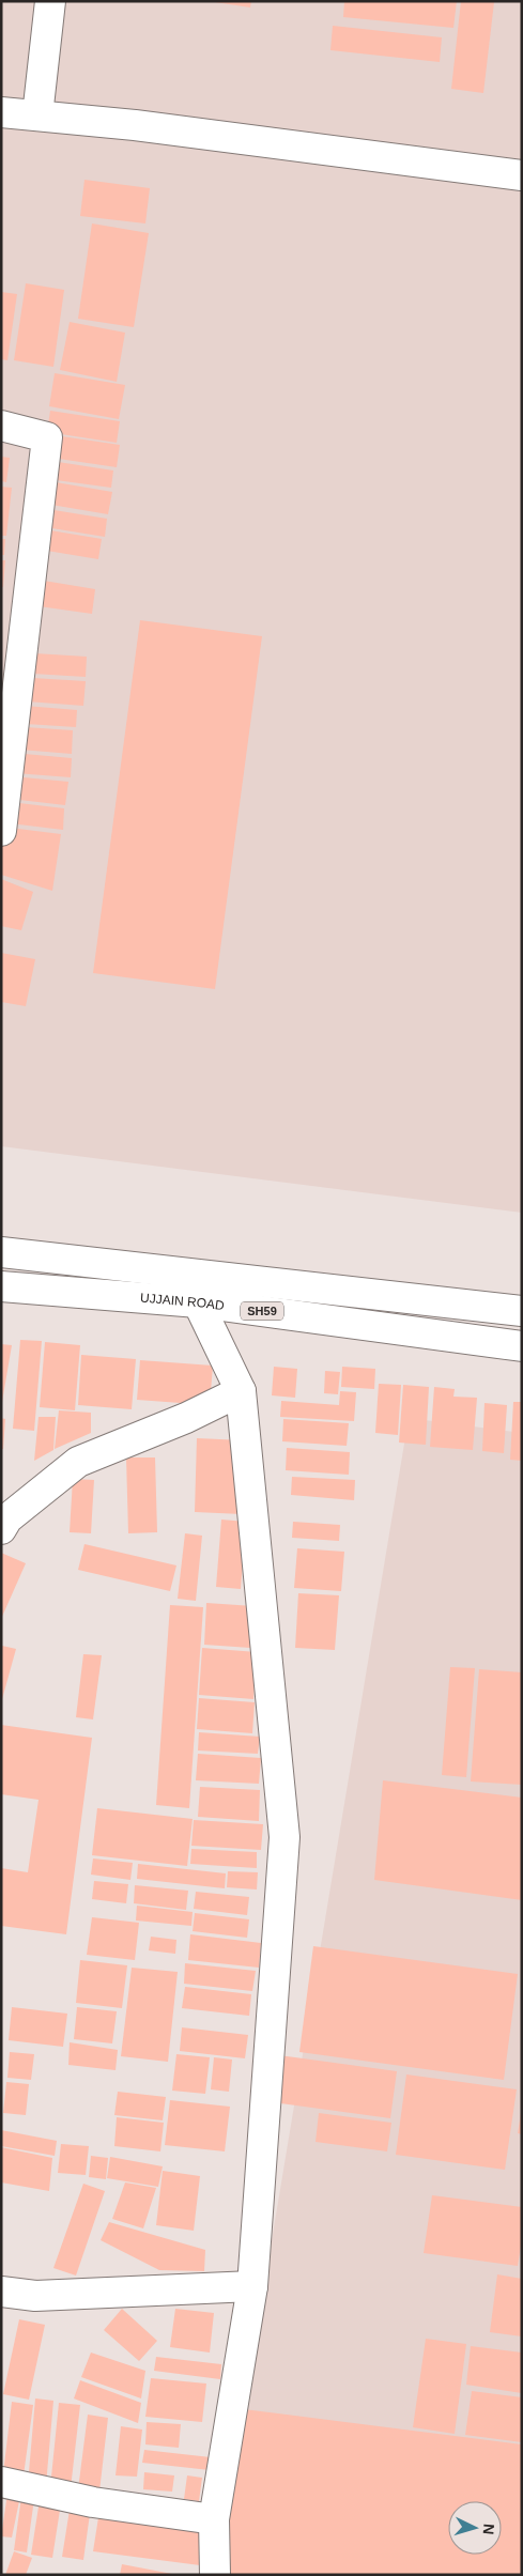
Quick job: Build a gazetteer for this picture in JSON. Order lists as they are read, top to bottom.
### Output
{
  "streets": {
    "street": ["UJJAIN ROAD", "SH59"]
  },
  "north": "right"
}
